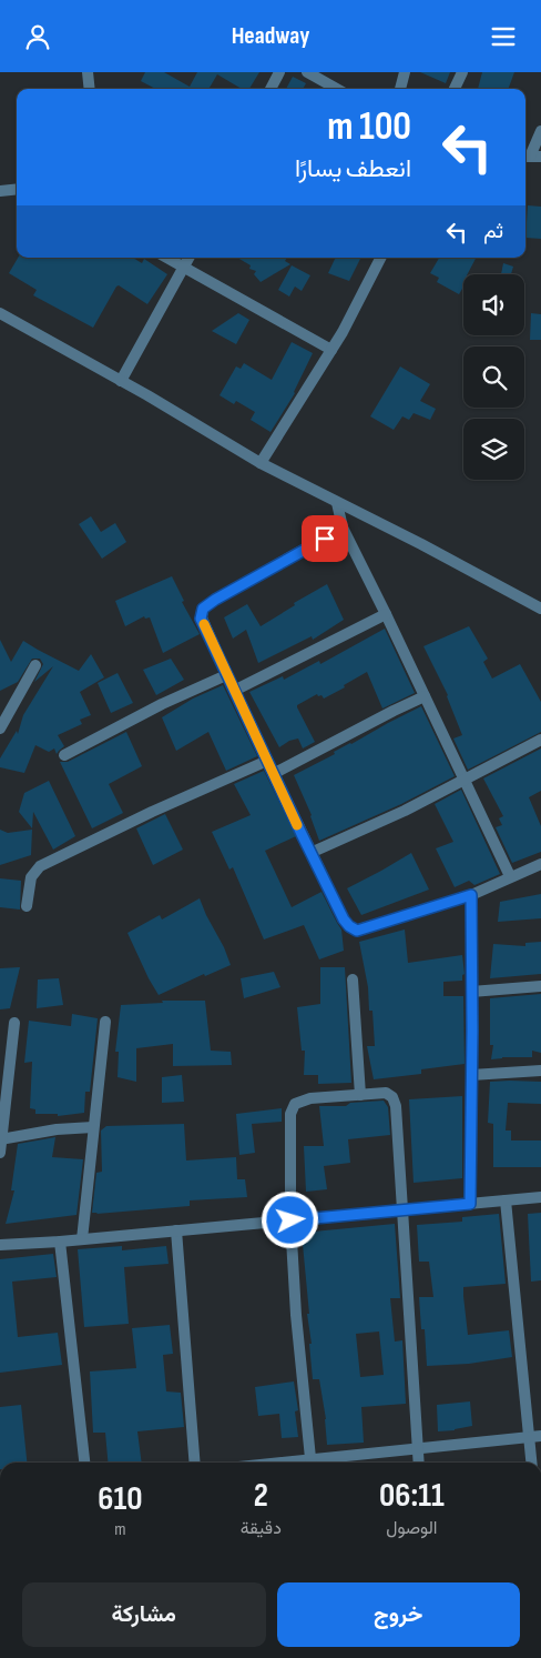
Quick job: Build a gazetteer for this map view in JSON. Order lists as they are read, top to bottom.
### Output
{
  "page": {
    "header": "Headway",
    "turn": ["100 m", "انعطف يسارًا"],
    "then": "ثم",
    "eta": [
      "06:11",
      "الوصول",
      "2",
      "دقيقة",
      "610",
      "m"
    ],
    "buttons": ["خروج", "مشاركة"]
  }
}
